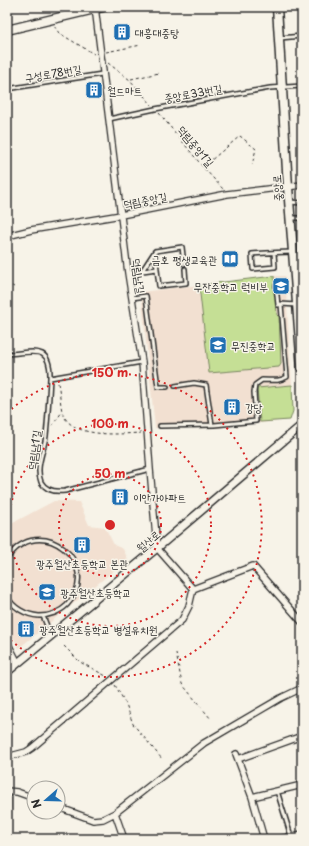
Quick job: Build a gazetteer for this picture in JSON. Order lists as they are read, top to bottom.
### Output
{
  "streets": {
    "main road": ["중앙로"],
    "street": ["덕림중앙길", "덕림남길", "월산로"],
    "lane": ["구성로78번길", "중앙로33번길", "덕림남1길"],
    "path": ["덕림중앙1길"]
  },
  "crossings": [
    ["구성로78번길", "덕림남길"],
    ["중앙로33번길", "덕림중앙1길"],
    ["중앙로33번길", "중앙로"],
    ["중앙로33번길", "덕림남길"],
    ["덕림중앙1길", "덕림중앙길"],
    ["중앙로", "덕림중앙길"],
    ["덕림중앙길", "덕림남길"],
    ["덕림남길", "덕림남1길"],
    ["덕림남길", "월산로"]
  ],
  "places": {
    "building": [
      "대흥대중탕",
      "월드마트",
      "강당",
      "이안가아파트",
      "광주월산초등학교 본관",
      "광주월산초등학교 병설유치원"
    ],
    "library": ["금호 평생교육관"],
    "school or university": ["무잔중학교 럭비부", "무진중학교", "광주월산초등학교"]
  },
  "north": "left",
  "rings": ["150 m", "100 m", "50 m"]
}
